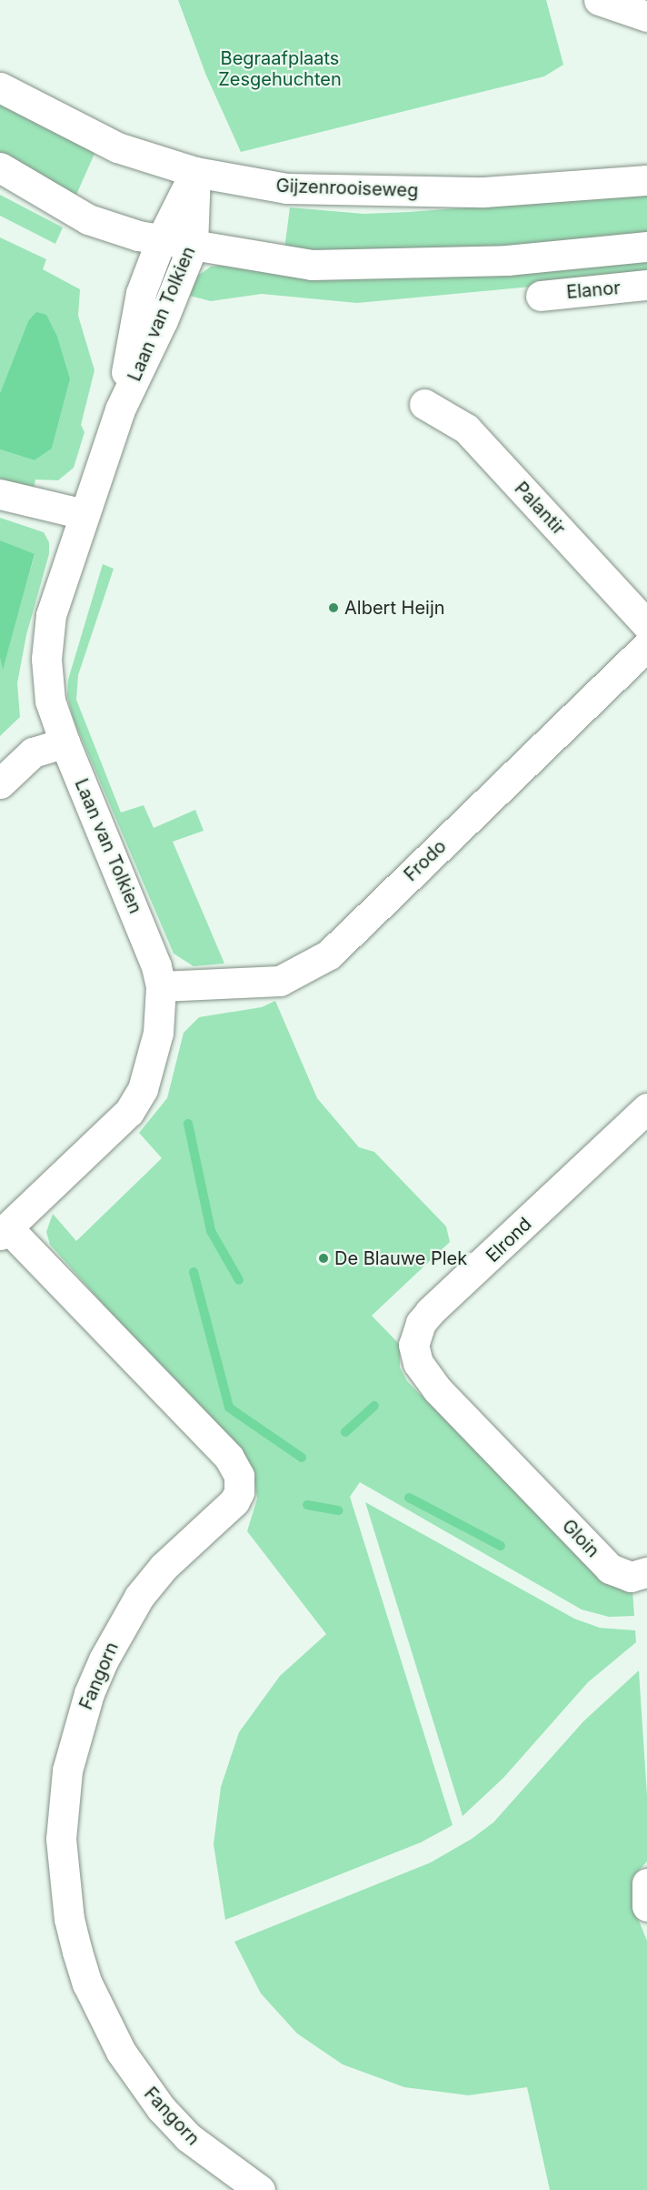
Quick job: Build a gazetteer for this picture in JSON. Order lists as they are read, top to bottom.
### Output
{
  "streets": {
    "street": [
      "Gijzenrooiseweg",
      "Elanor",
      "Laan van Tolkien",
      "Palantir",
      "Frodo",
      "Elrond",
      "Gloin",
      "Fangorn"
    ]
  },
  "crossings": [
    ["Gijzenrooiseweg", "Laan van Tolkien"],
    ["Laan van Tolkien", "Frodo"],
    ["Laan van Tolkien", "Fangorn"],
    ["Elrond", "Gloin"]
  ],
  "parks": ["Begraafplaats Zesgehuchten"],
  "places": ["Albert Heijn", "De Blauwe Plek"]
}
